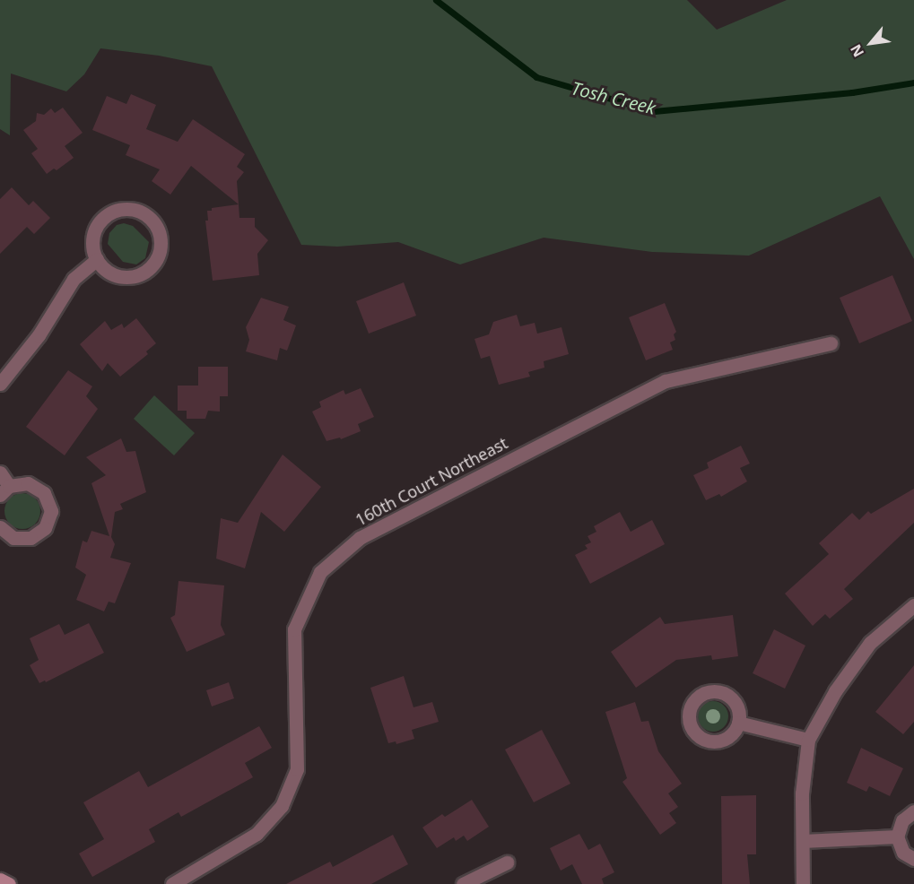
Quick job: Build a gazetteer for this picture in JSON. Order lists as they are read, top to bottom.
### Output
{
  "streets": {
    "street": ["160th Court Northeast"]
  },
  "water": ["Tosh Creek"],
  "north": "bottom left"
}
